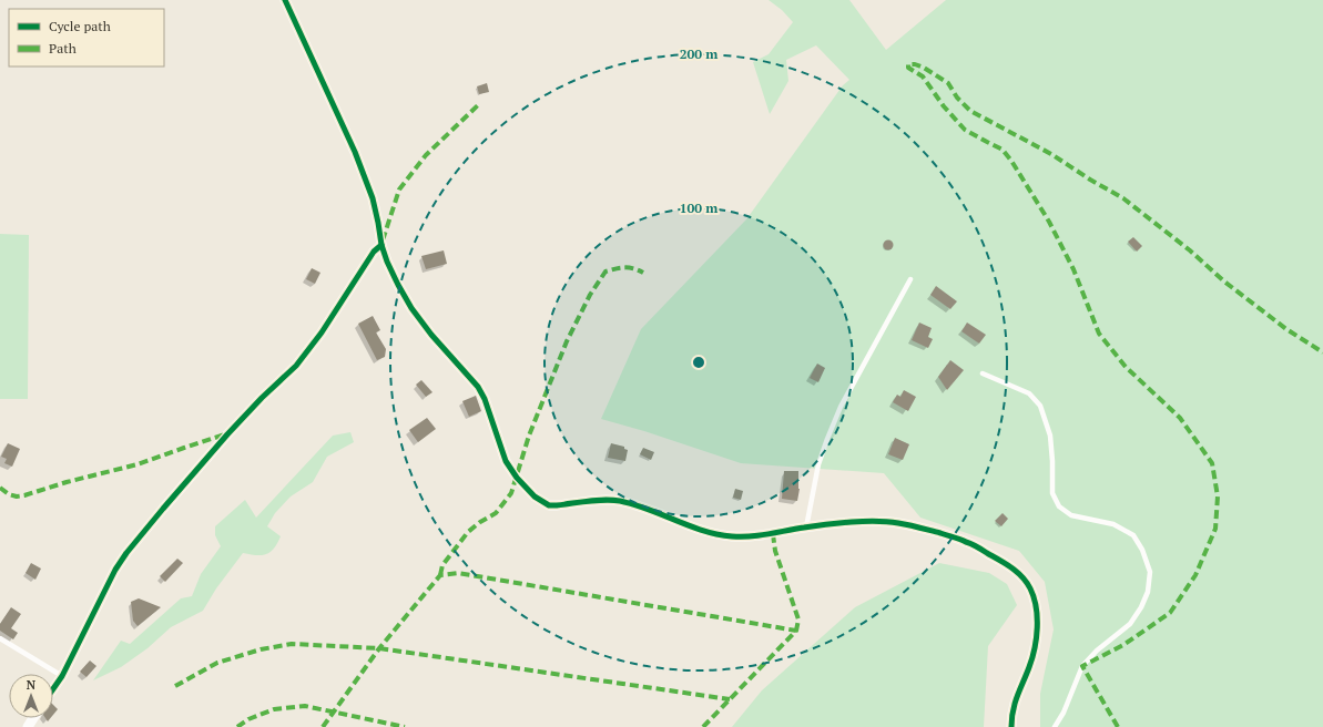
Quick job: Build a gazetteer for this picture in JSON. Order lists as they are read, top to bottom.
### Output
{
  "legend": ["Cycle path", "Path"],
  "north": "top",
  "rings": ["200 m", "100 m"]
}
